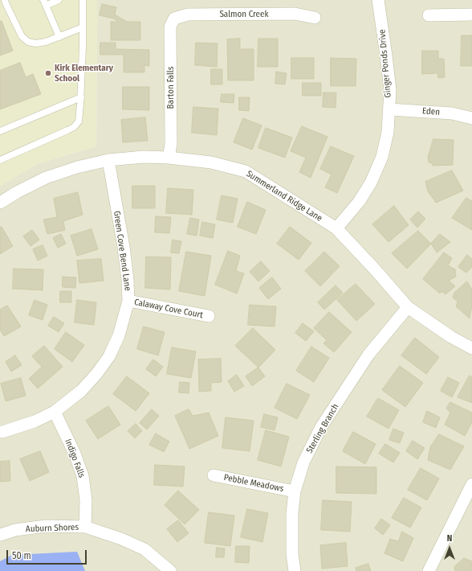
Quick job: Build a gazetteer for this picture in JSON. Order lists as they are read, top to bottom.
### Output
{
  "streets": {
    "street": [
      "Salmon Creek",
      "Ginger Ponds Drive",
      "Barton Falls",
      "Eden",
      "Summerland Ridge Lane",
      "Green Cove Bend Lane",
      "Calaway Cove Court",
      "Sterling Branch",
      "Indigo Falls",
      "Pebble Meadows",
      "Auburn Shores"
    ]
  },
  "crossings": [
    ["Salmon Creek", "Barton Falls"],
    ["Ginger Ponds Drive", "Eden"],
    ["Ginger Ponds Drive", "Summerland Ridge Lane"],
    ["Barton Falls", "Summerland Ridge Lane"],
    ["Summerland Ridge Lane", "Green Cove Bend Lane"],
    ["Summerland Ridge Lane", "Sterling Branch"],
    ["Green Cove Bend Lane", "Calaway Cove Court"],
    ["Green Cove Bend Lane", "Indigo Falls"],
    ["Sterling Branch", "Pebble Meadows"],
    ["Indigo Falls", "Auburn Shores"]
  ],
  "places": ["Kirk Elementary School"],
  "scale_bar": "50 m",
  "north": "top"
}
